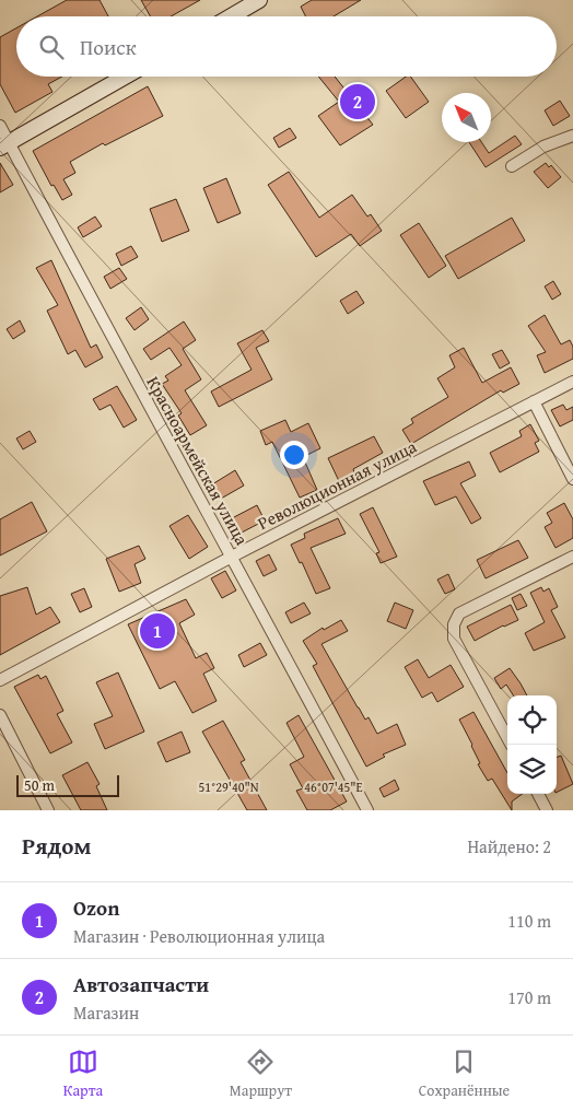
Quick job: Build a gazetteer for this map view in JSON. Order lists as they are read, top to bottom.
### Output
{
  "streets": {
    "street": ["Красноармейская улица", "Революционная улица"]
  },
  "crossings": [
    ["Красноармейская улица", "Революционная улица"]
  ],
  "scale_bar": "50 m",
  "north": "top left",
  "page": {
    "search": "Поиск",
    "pins": ["2", "1"],
    "scale": "50 m",
    "heading": ["Рядом", "Найдено: 2"],
    "list": [
      {
        "mark": "1",
        "name": "Ozon",
        "note": "Магазин · Революционная улица",
        "value": "110 m"
      },
      {
        "mark": "2",
        "name": "Автозапчасти",
        "note": "Магазин",
        "value": "170 m"
      }
    ],
    "nav": ["Карта", "Маршрут", "Сохранённые"]
  },
  "coordinates": ["46°07'45\"E", "51°29'40\"N"]
}
